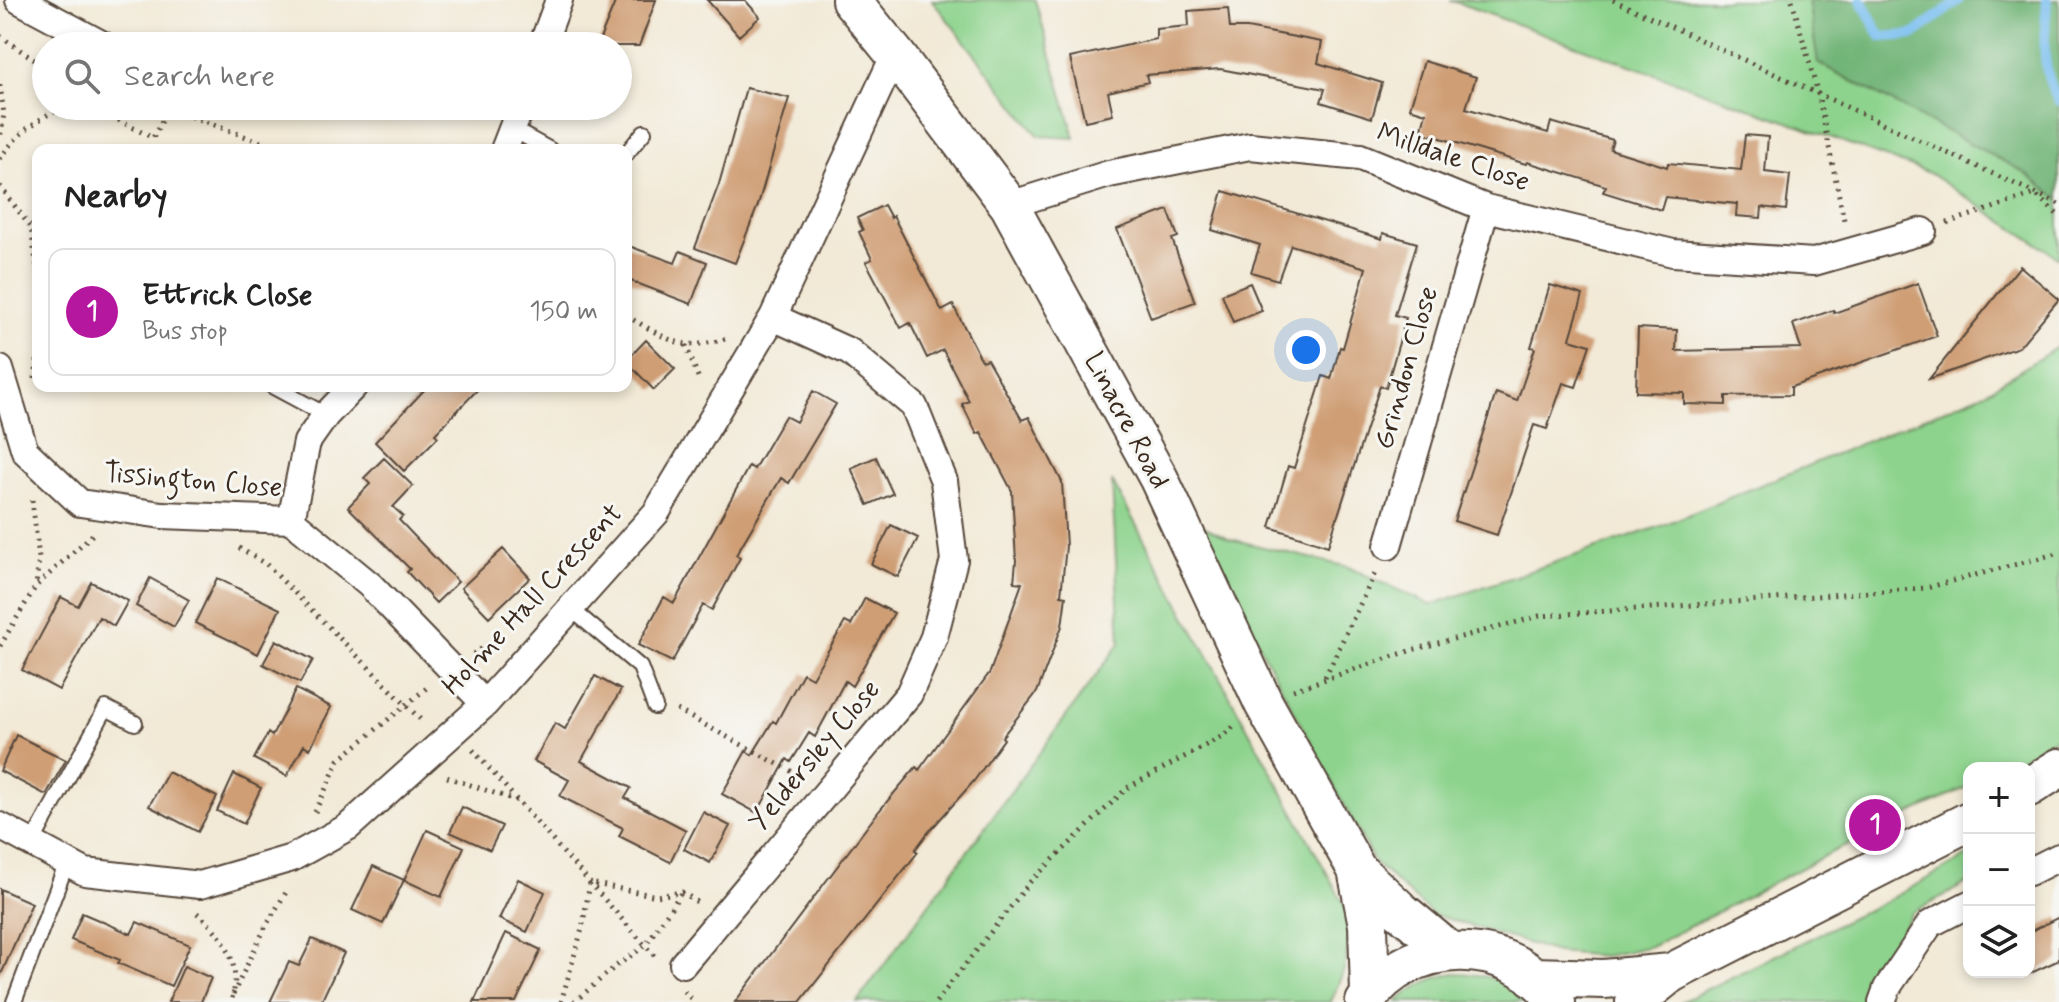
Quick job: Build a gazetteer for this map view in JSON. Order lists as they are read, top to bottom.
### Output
{
  "streets": {
    "street": [
      "Milldale Close",
      "Grindon Close",
      "Linacre Road",
      "Tissington Close",
      "Holme Hall Crescent",
      "Yeldersley Close"
    ]
  },
  "crossings": [
    ["Milldale Close", "Grindon Close"],
    ["Milldale Close", "Linacre Road"],
    ["Linacre Road", "Holme Hall Crescent"],
    ["Tissington Close", "Holme Hall Crescent"],
    ["Holme Hall Crescent", "Yeldersley Close"]
  ],
  "page": {
    "search": "Search here",
    "heading": "Nearby",
    "list": [
      {
        "mark": "1",
        "name": "Ettrick Close",
        "note": "Bus stop",
        "value": "150 m"
      }
    ],
    "map_buttons": ["+", "−"],
    "pins": "1"
  }
}
